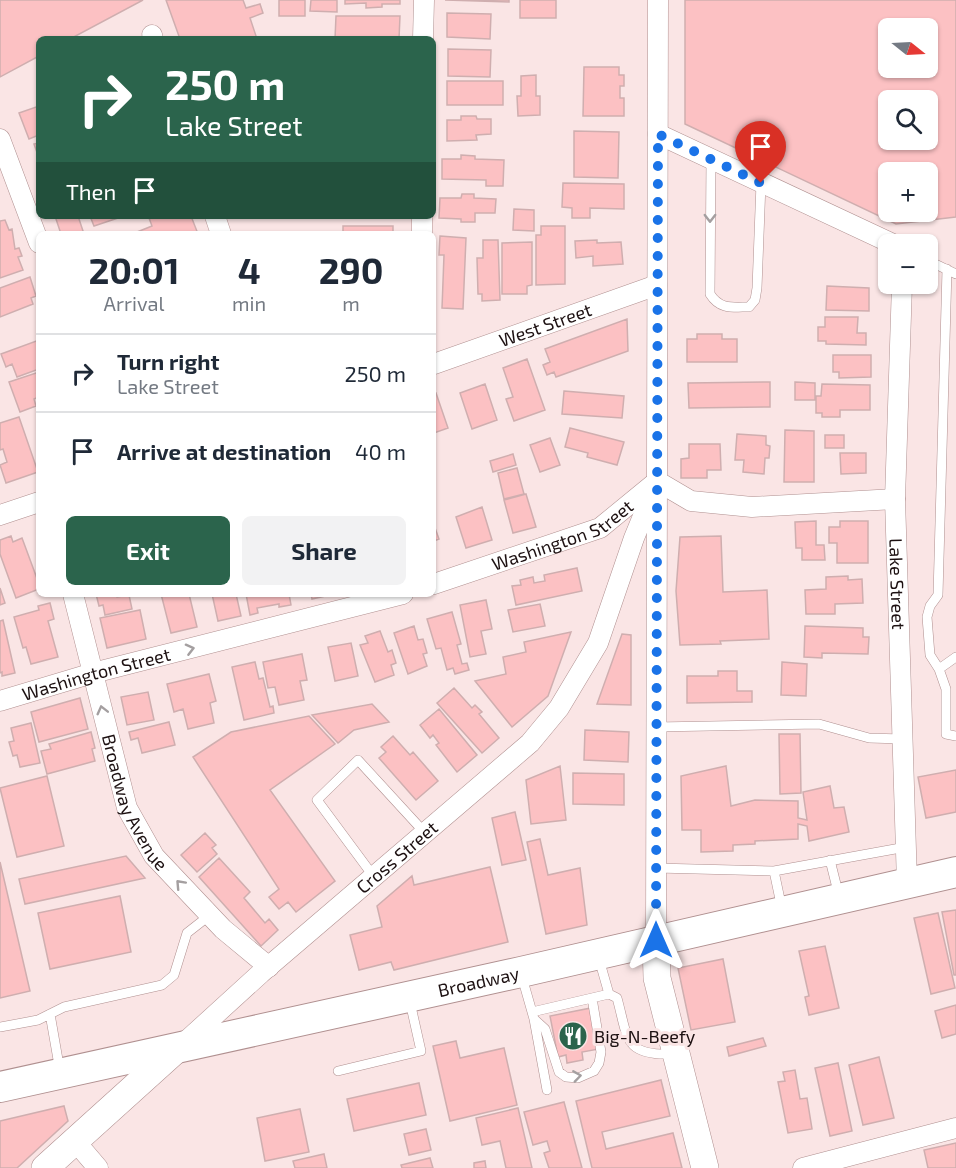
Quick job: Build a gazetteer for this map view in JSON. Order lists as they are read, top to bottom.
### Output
{
  "streets": {
    "main road": ["Broadway"],
    "street": [
      "West Street",
      "Washington Street",
      "Lake Street",
      "Broadway Avenue",
      "Cross Street"
    ]
  },
  "crossings": [
    ["Washington Street", "Broadway Avenue"],
    ["Washington Street", "Cross Street"],
    ["Lake Street", "Broadway"],
    ["Broadway Avenue", "Cross Street"],
    ["Cross Street", "Broadway"]
  ],
  "one_way": ["Washington Street", "Broadway Avenue"],
  "places": {
    "restaurant": ["Big-N-Beefy"]
  },
  "north": "right",
  "page": {
    "map_buttons": ["+", "−"],
    "turn": ["250 m", "Lake Street"],
    "then": "Then",
    "eta": [
      "20:01",
      "Arrival",
      "4",
      "min",
      "290",
      "m"
    ],
    "list": [
      {
        "name": "Turn right",
        "note": "Lake Street",
        "value": "250 m"
      },
      {
        "name": "Arrive at destination",
        "value": "40 m"
      }
    ],
    "buttons": ["Exit", "Share"]
  }
}
